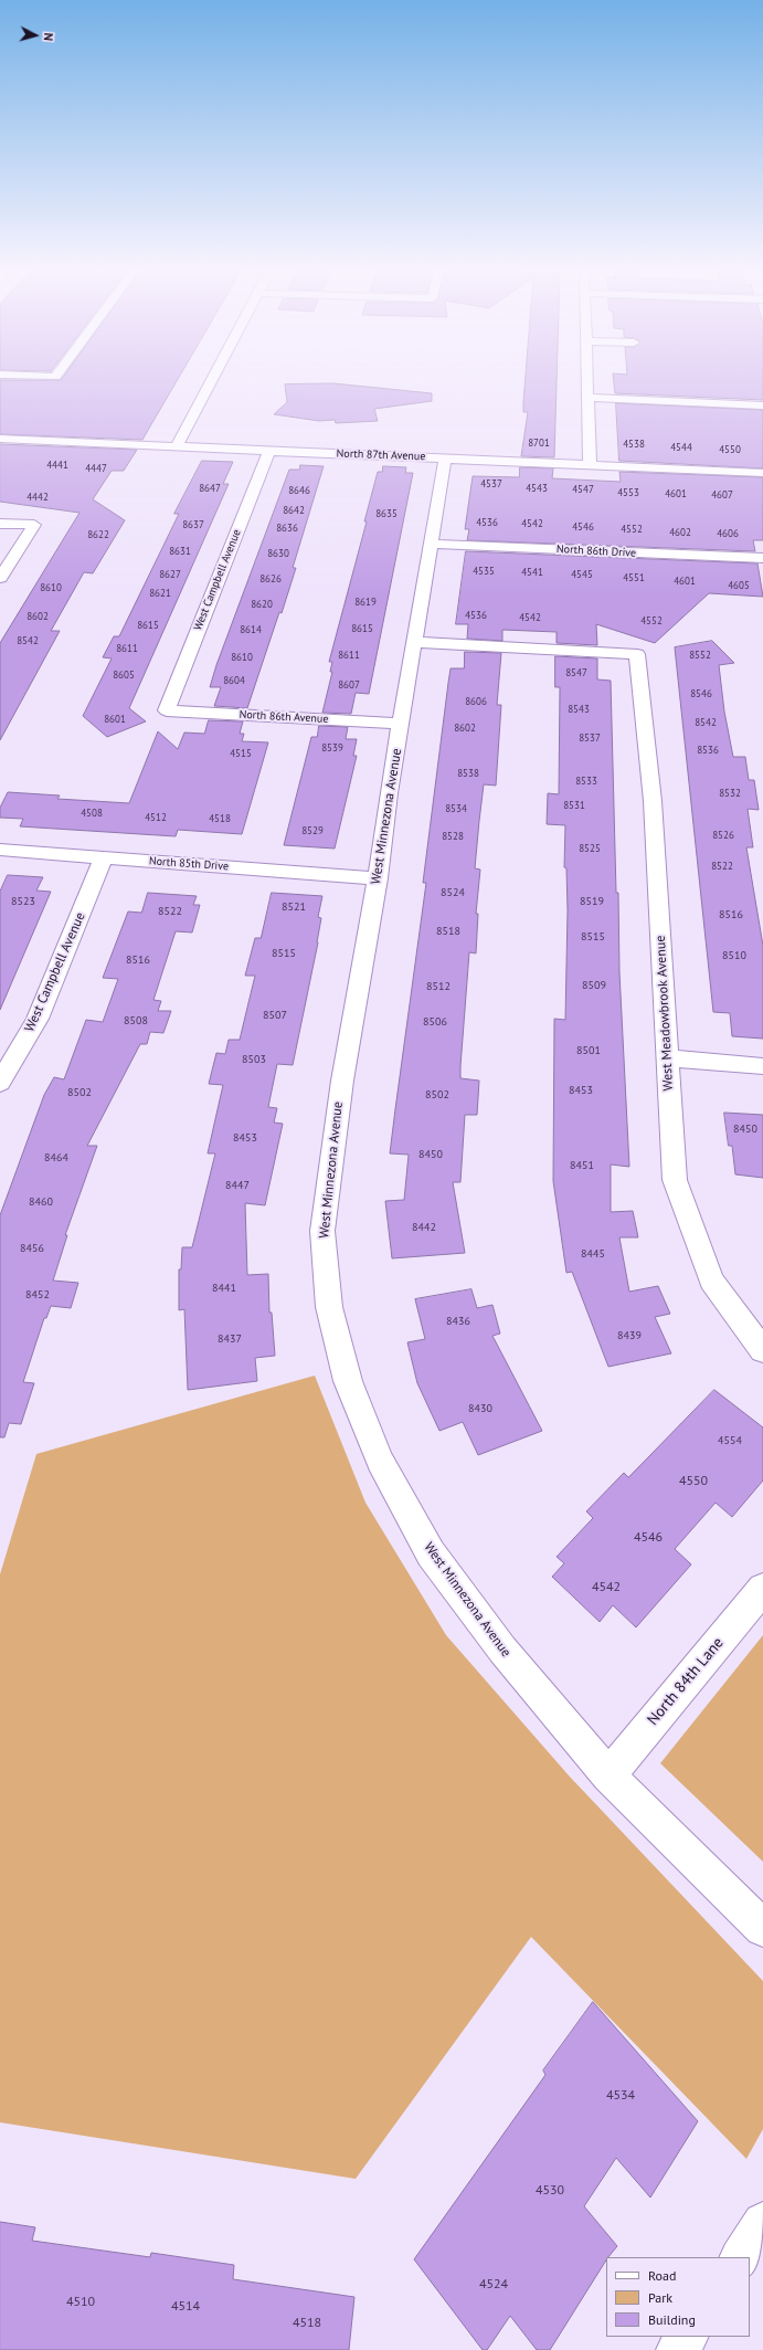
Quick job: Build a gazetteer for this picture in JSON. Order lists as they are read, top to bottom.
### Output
{
  "streets": {
    "street": [
      "North 87th Avenue",
      "North 86th Drive",
      "West Campbell Avenue",
      "North 86th Avenue",
      "West Minnezona Avenue",
      "North 85th Drive",
      "West Meadowbrook Avenue",
      "North 84th Lane"
    ]
  },
  "crossings": [
    ["North 87th Avenue", "West Campbell Avenue"],
    ["North 87th Avenue", "West Minnezona Avenue"],
    ["North 86th Drive", "West Minnezona Avenue"],
    ["West Campbell Avenue", "North 86th Avenue"],
    ["West Campbell Avenue", "North 85th Drive"],
    ["North 86th Avenue", "West Minnezona Avenue"],
    ["West Minnezona Avenue", "North 85th Drive"],
    ["West Minnezona Avenue", "West Meadowbrook Avenue"],
    ["West Minnezona Avenue", "North 84th Lane"]
  ],
  "house_numbers": [
    "8701",
    "4538",
    "4544",
    "4550",
    "4441",
    "4447",
    "4537",
    "8647",
    "4543",
    "4547",
    "8646",
    "4553",
    "4601",
    "4607",
    "4442",
    "8642",
    "8635",
    "4536",
    "4542",
    "8637",
    "4546",
    "8636",
    "4552",
    "4602",
    "4606",
    "8622",
    "8631",
    "8630",
    "4535",
    "4541",
    "8627",
    "4545",
    "4551",
    "8626",
    "4601",
    "4605",
    "8610",
    "8621",
    "8619",
    "8620",
    "4536",
    "8602",
    "4542",
    "4552",
    "8615",
    "8615",
    "8614",
    "8542",
    "8611",
    "8611",
    "8552",
    "8610",
    "8547",
    "8605",
    "8604",
    "8607",
    "8546",
    "8606",
    "8543",
    "8601",
    "8542",
    "8602",
    "8537",
    "8539",
    "8536",
    "4515",
    "8538",
    "8533",
    "8532",
    "8531",
    "8534",
    "4508",
    "4512",
    "4518",
    "8529",
    "8526",
    "8528",
    "8525",
    "8522",
    "8524",
    "8523",
    "8519",
    "8521",
    "8522",
    "8516",
    "8518",
    "8515",
    "8515",
    "8510",
    "8516",
    "8509",
    "8512",
    "8507",
    "8508",
    "8506",
    "8501",
    "8503",
    "8453",
    "8502",
    "8502",
    "8450",
    "8453",
    "8450",
    "8464",
    "8451",
    "8447",
    "8460",
    "8442",
    "8456",
    "8445",
    "8441",
    "8452",
    "8436",
    "8439",
    "8437",
    "8430",
    "4554",
    "4550",
    "4546",
    "4542",
    "4534",
    "4530",
    "4524",
    "4510",
    "4514",
    "4518"
  ],
  "legend": ["Road", "Park", "Building"],
  "north": "right"
}
